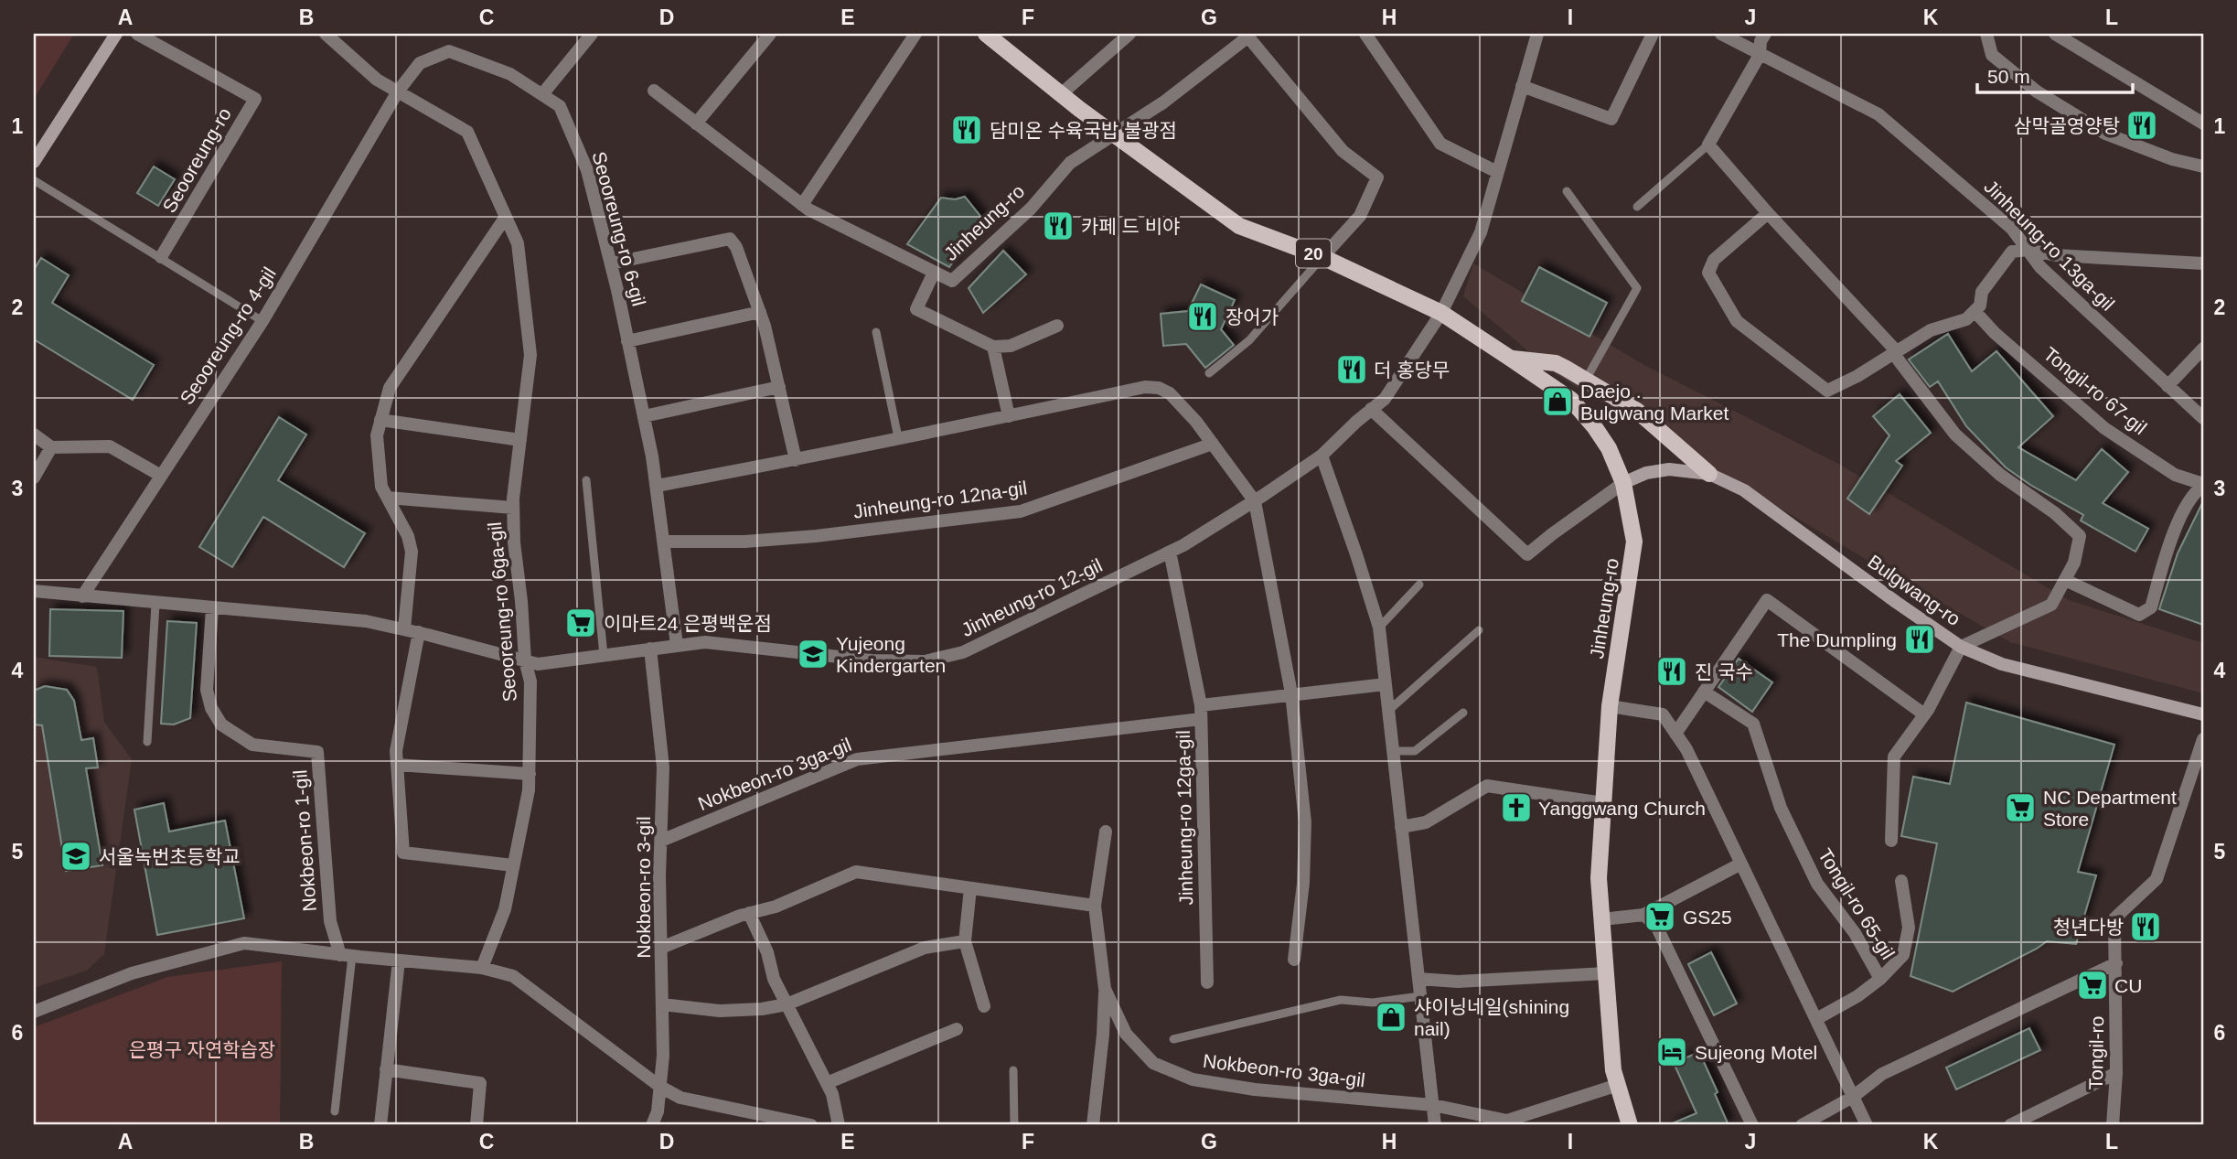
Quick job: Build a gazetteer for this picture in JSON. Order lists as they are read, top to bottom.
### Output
{
  "streets": {
    "main road": ["Jinheung-ro", "20", "Bulgwang-ro"],
    "street": [
      "Seooreung-ro",
      "Seooreung-ro 6-gil",
      "Jinheung-ro 13ga-gil",
      "Seooreung-ro 4-gil",
      "Tongil-ro 67-gil",
      "Jinheung-ro 12na-gil",
      "Jinheung-ro 12-gil",
      "Seooreung-ro 6ga-gil",
      "Nokbeon-ro 3ga-gil",
      "Jinheung-ro 12ga-gil",
      "Nokbeon-ro 1-gil",
      "Nokbeon-ro 3-gil",
      "Tongil-ro 65-gil",
      "Tongil-ro"
    ]
  },
  "crossings": [
    ["Jinheung-ro", "Bulgwang-ro"],
    ["Jinheung-ro", "Jinheung-ro 12-gil"],
    ["Jinheung-ro", "Nokbeon-ro 3ga-gil"],
    ["Seooreung-ro 6-gil", "Seooreung-ro 4-gil"],
    ["Seooreung-ro 6-gil", "Jinheung-ro 12na-gil"],
    ["Seooreung-ro 6-gil", "Jinheung-ro 12-gil"],
    ["Seooreung-ro 6-gil", "Seooreung-ro 6ga-gil"],
    ["Seooreung-ro 4-gil", "Seooreung-ro 6ga-gil"],
    ["Nokbeon-ro 3ga-gil", "Jinheung-ro 12ga-gil"],
    ["Nokbeon-ro 3ga-gil", "Nokbeon-ro 3-gil"]
  ],
  "parks": ["은평구 자연학습장"],
  "places": {
    "restaurant": [
      "삼막골영양탕",
      "담미온 수육국밥 불광점",
      "카페 드 비야",
      "장어가",
      "더 홍당무",
      "The Dumpling",
      "진 국수",
      "청년다방"
    ],
    "shop": ["Daejo . Bulgwang Market", "샤이닝네일(shining nail)"],
    "supermarket": [
      "이마트24 은평백운점",
      "NC Department Store",
      "GS25",
      "CU"
    ],
    "school or university": ["Yujeong Kindergarten", "서울녹번초등학교"],
    "church": ["Yanggwang Church"],
    "hotel": ["Sujeong Motel"]
  },
  "scale_bar": "50 m",
  "grid": {
    "columns": [
      "A",
      "B",
      "C",
      "D",
      "E",
      "F",
      "G",
      "H",
      "I",
      "J",
      "K",
      "L"
    ],
    "rows": [
      "1",
      "2",
      "3",
      "4",
      "5",
      "6"
    ]
  }
}
